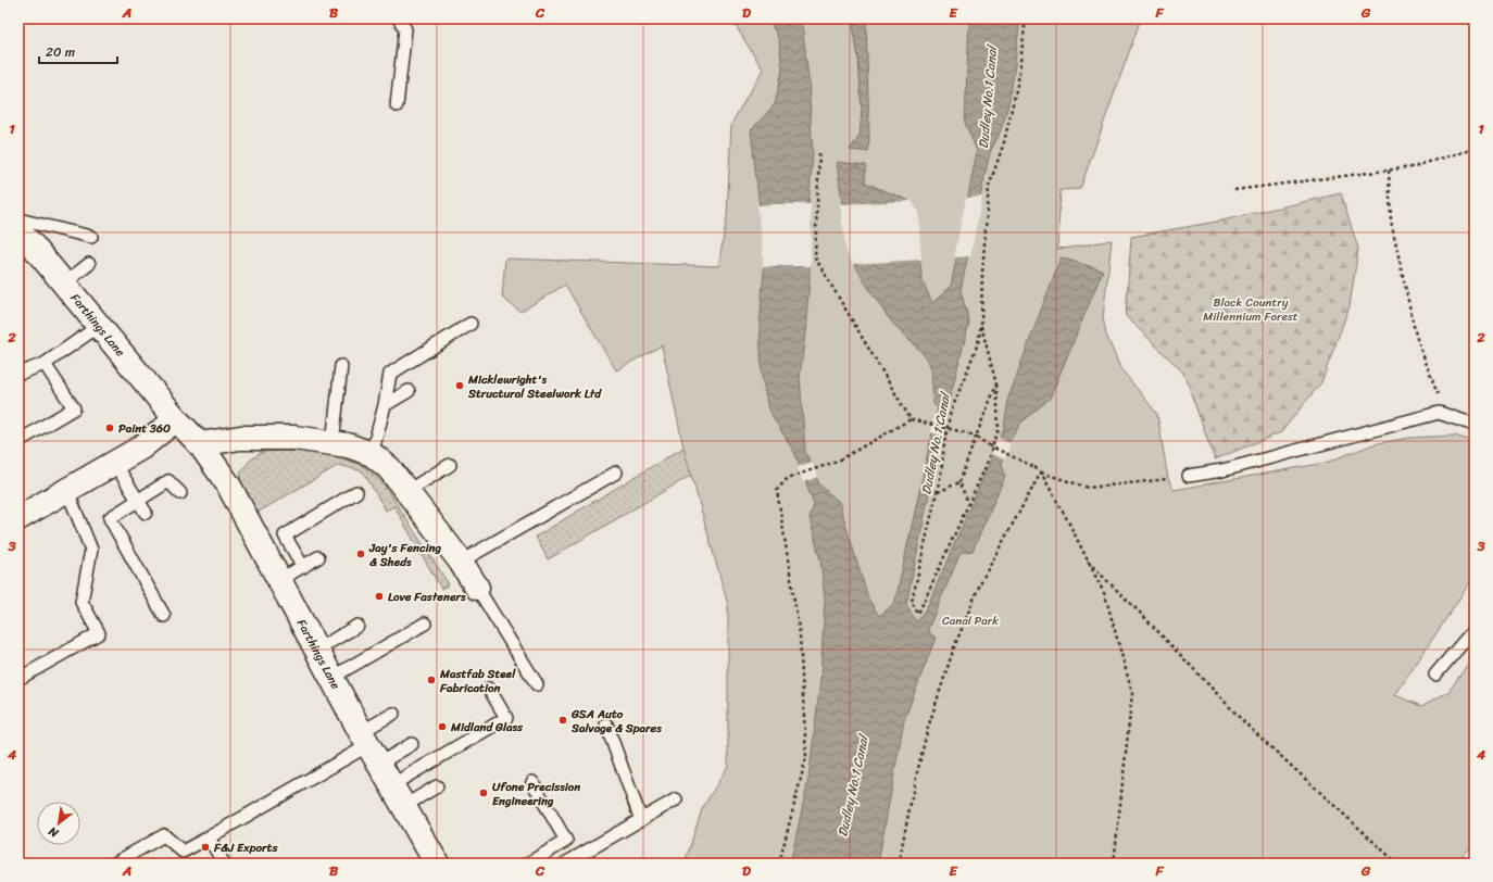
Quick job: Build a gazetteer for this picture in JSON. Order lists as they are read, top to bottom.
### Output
{
  "streets": {
    "street": ["Farthings Lane"]
  },
  "water": ["Dudley No.1 Canal"],
  "parks": ["Black Country Millennium Forest", "Canal Park"],
  "places": [
    "Micklewright's Structural Steelwork Ltd",
    "Paint 360",
    "Jay's Fencing & Sheds",
    "Love Fasteners",
    "Mastfab Steel Fabrication",
    "GSA Auto Salvage & Spares",
    "Midland Glass",
    "Ufone Precission Engineering",
    "F&J Exports"
  ],
  "scale_bar": "20 m",
  "north": "bottom left",
  "grid": {
    "columns": [
      "A",
      "B",
      "C",
      "D",
      "E",
      "F",
      "G"
    ],
    "rows": [
      "1",
      "2",
      "3",
      "4"
    ]
  }
}
